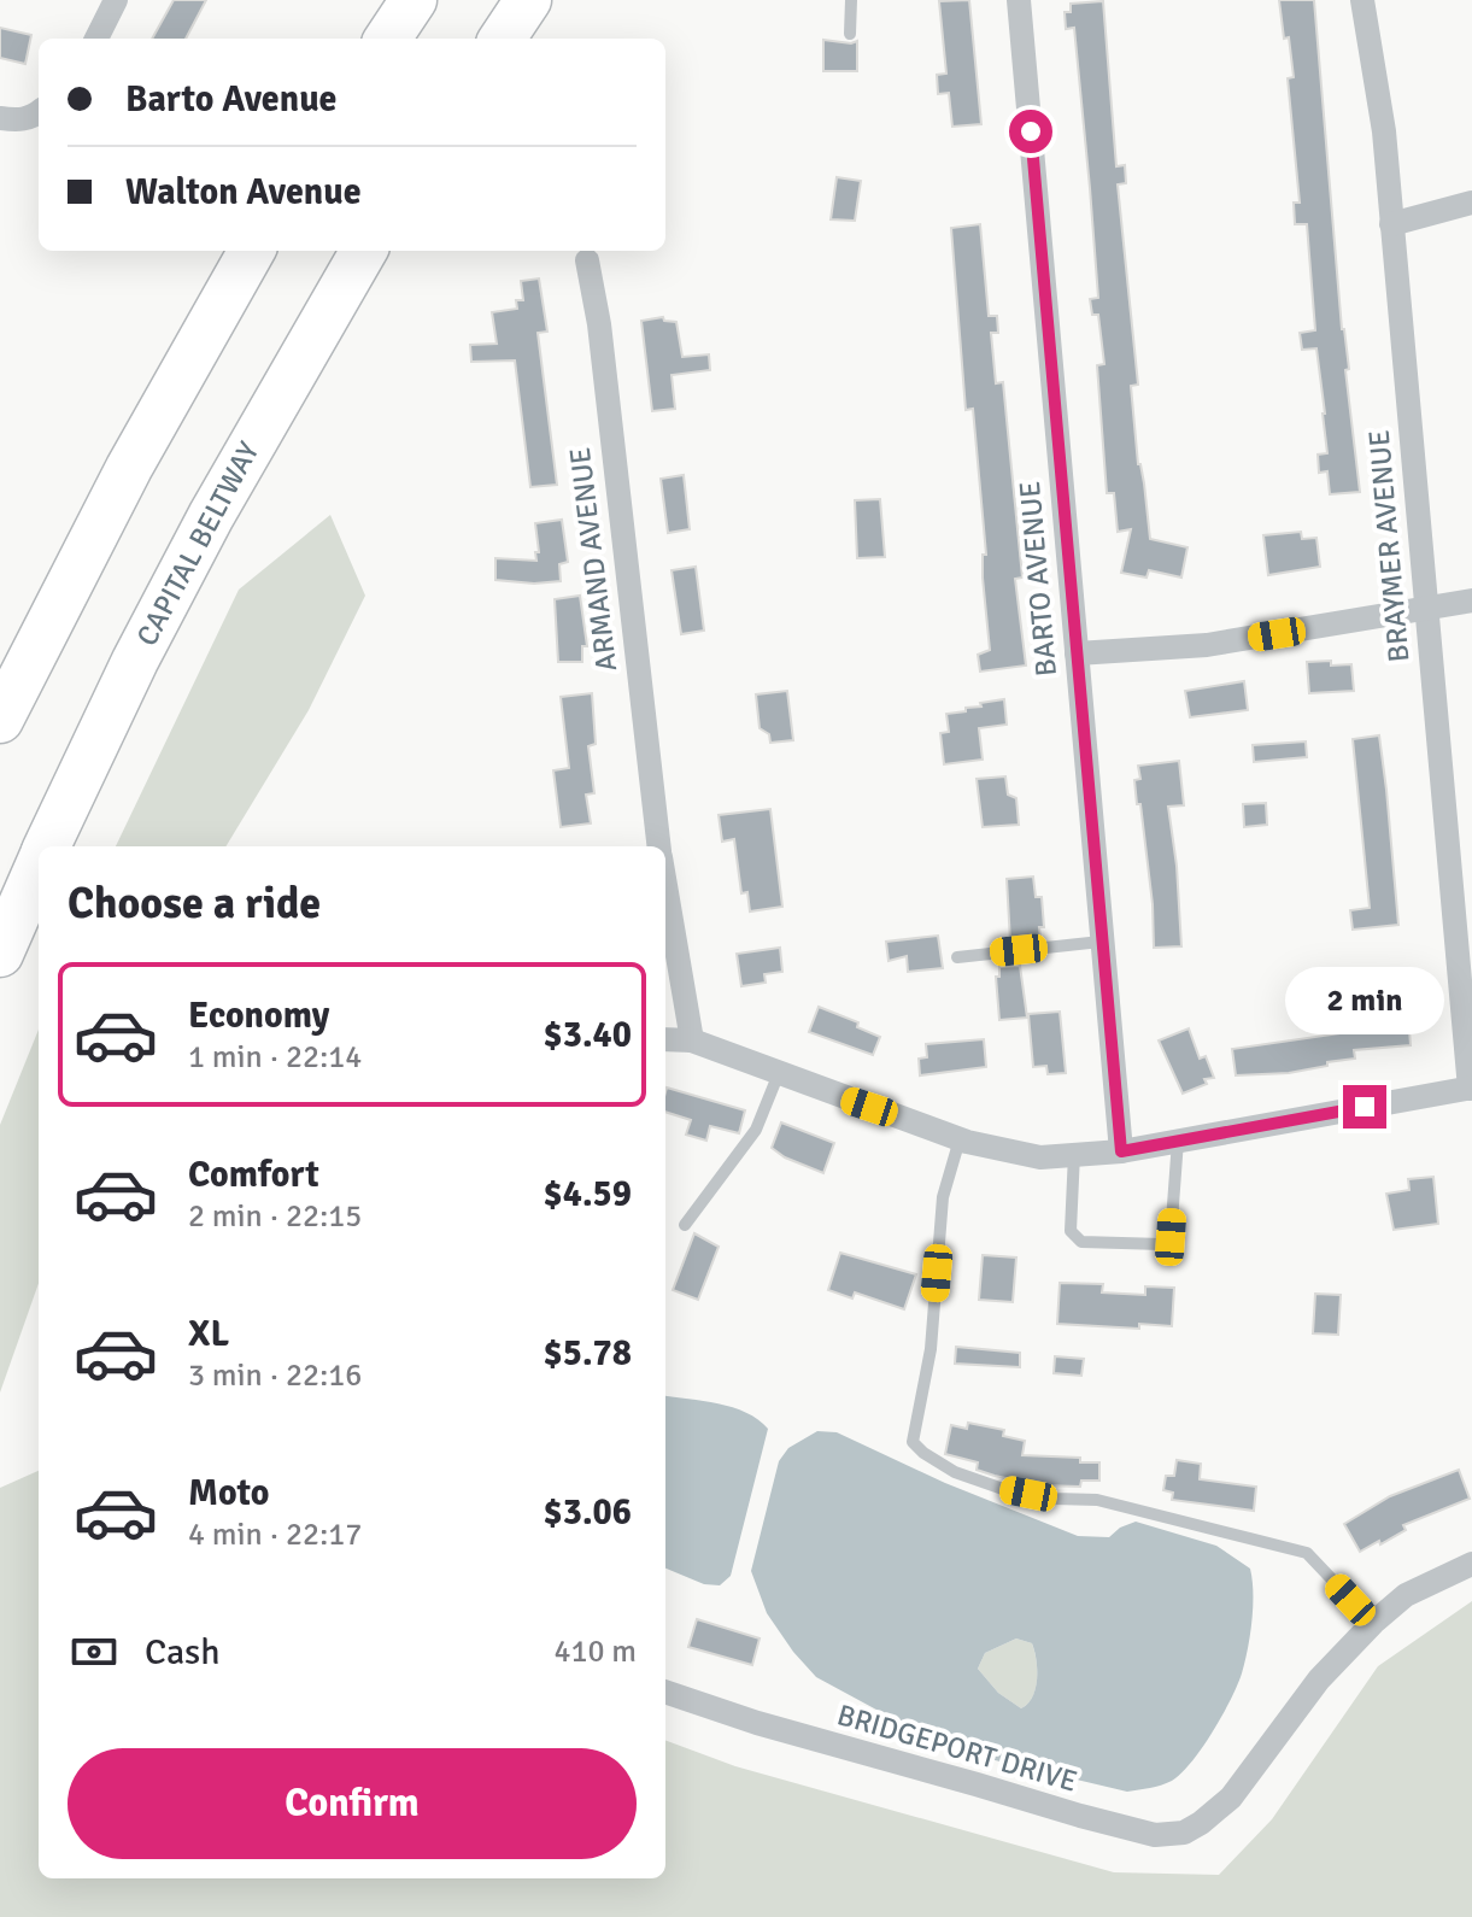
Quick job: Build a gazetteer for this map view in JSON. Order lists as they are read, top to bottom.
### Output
{
  "streets": {
    "highway": ["CAPITAL BELTWAY"],
    "street": [
      "BRAYMER AVENUE",
      "ARMAND AVENUE",
      "BARTO AVENUE",
      "BRIDGEPORT DRIVE"
    ]
  },
  "page": {
    "banner": ["Barto Avenue", "Walton Avenue"],
    "heading": "Choose a ride",
    "list": [
      {
        "name": "Economy",
        "note": "1 min · 22:14",
        "value": "$3.40"
      },
      {
        "name": "Comfort",
        "note": "2 min · 22:15",
        "value": "$4.59"
      },
      {
        "name": "XL",
        "note": "3 min · 22:16",
        "value": "$5.78"
      },
      {
        "name": "Moto",
        "note": "4 min · 22:17",
        "value": "$3.06"
      }
    ],
    "bubble": "2 min",
    "pay": ["Cash", "410 m"],
    "buttons": "Confirm"
  }
}
